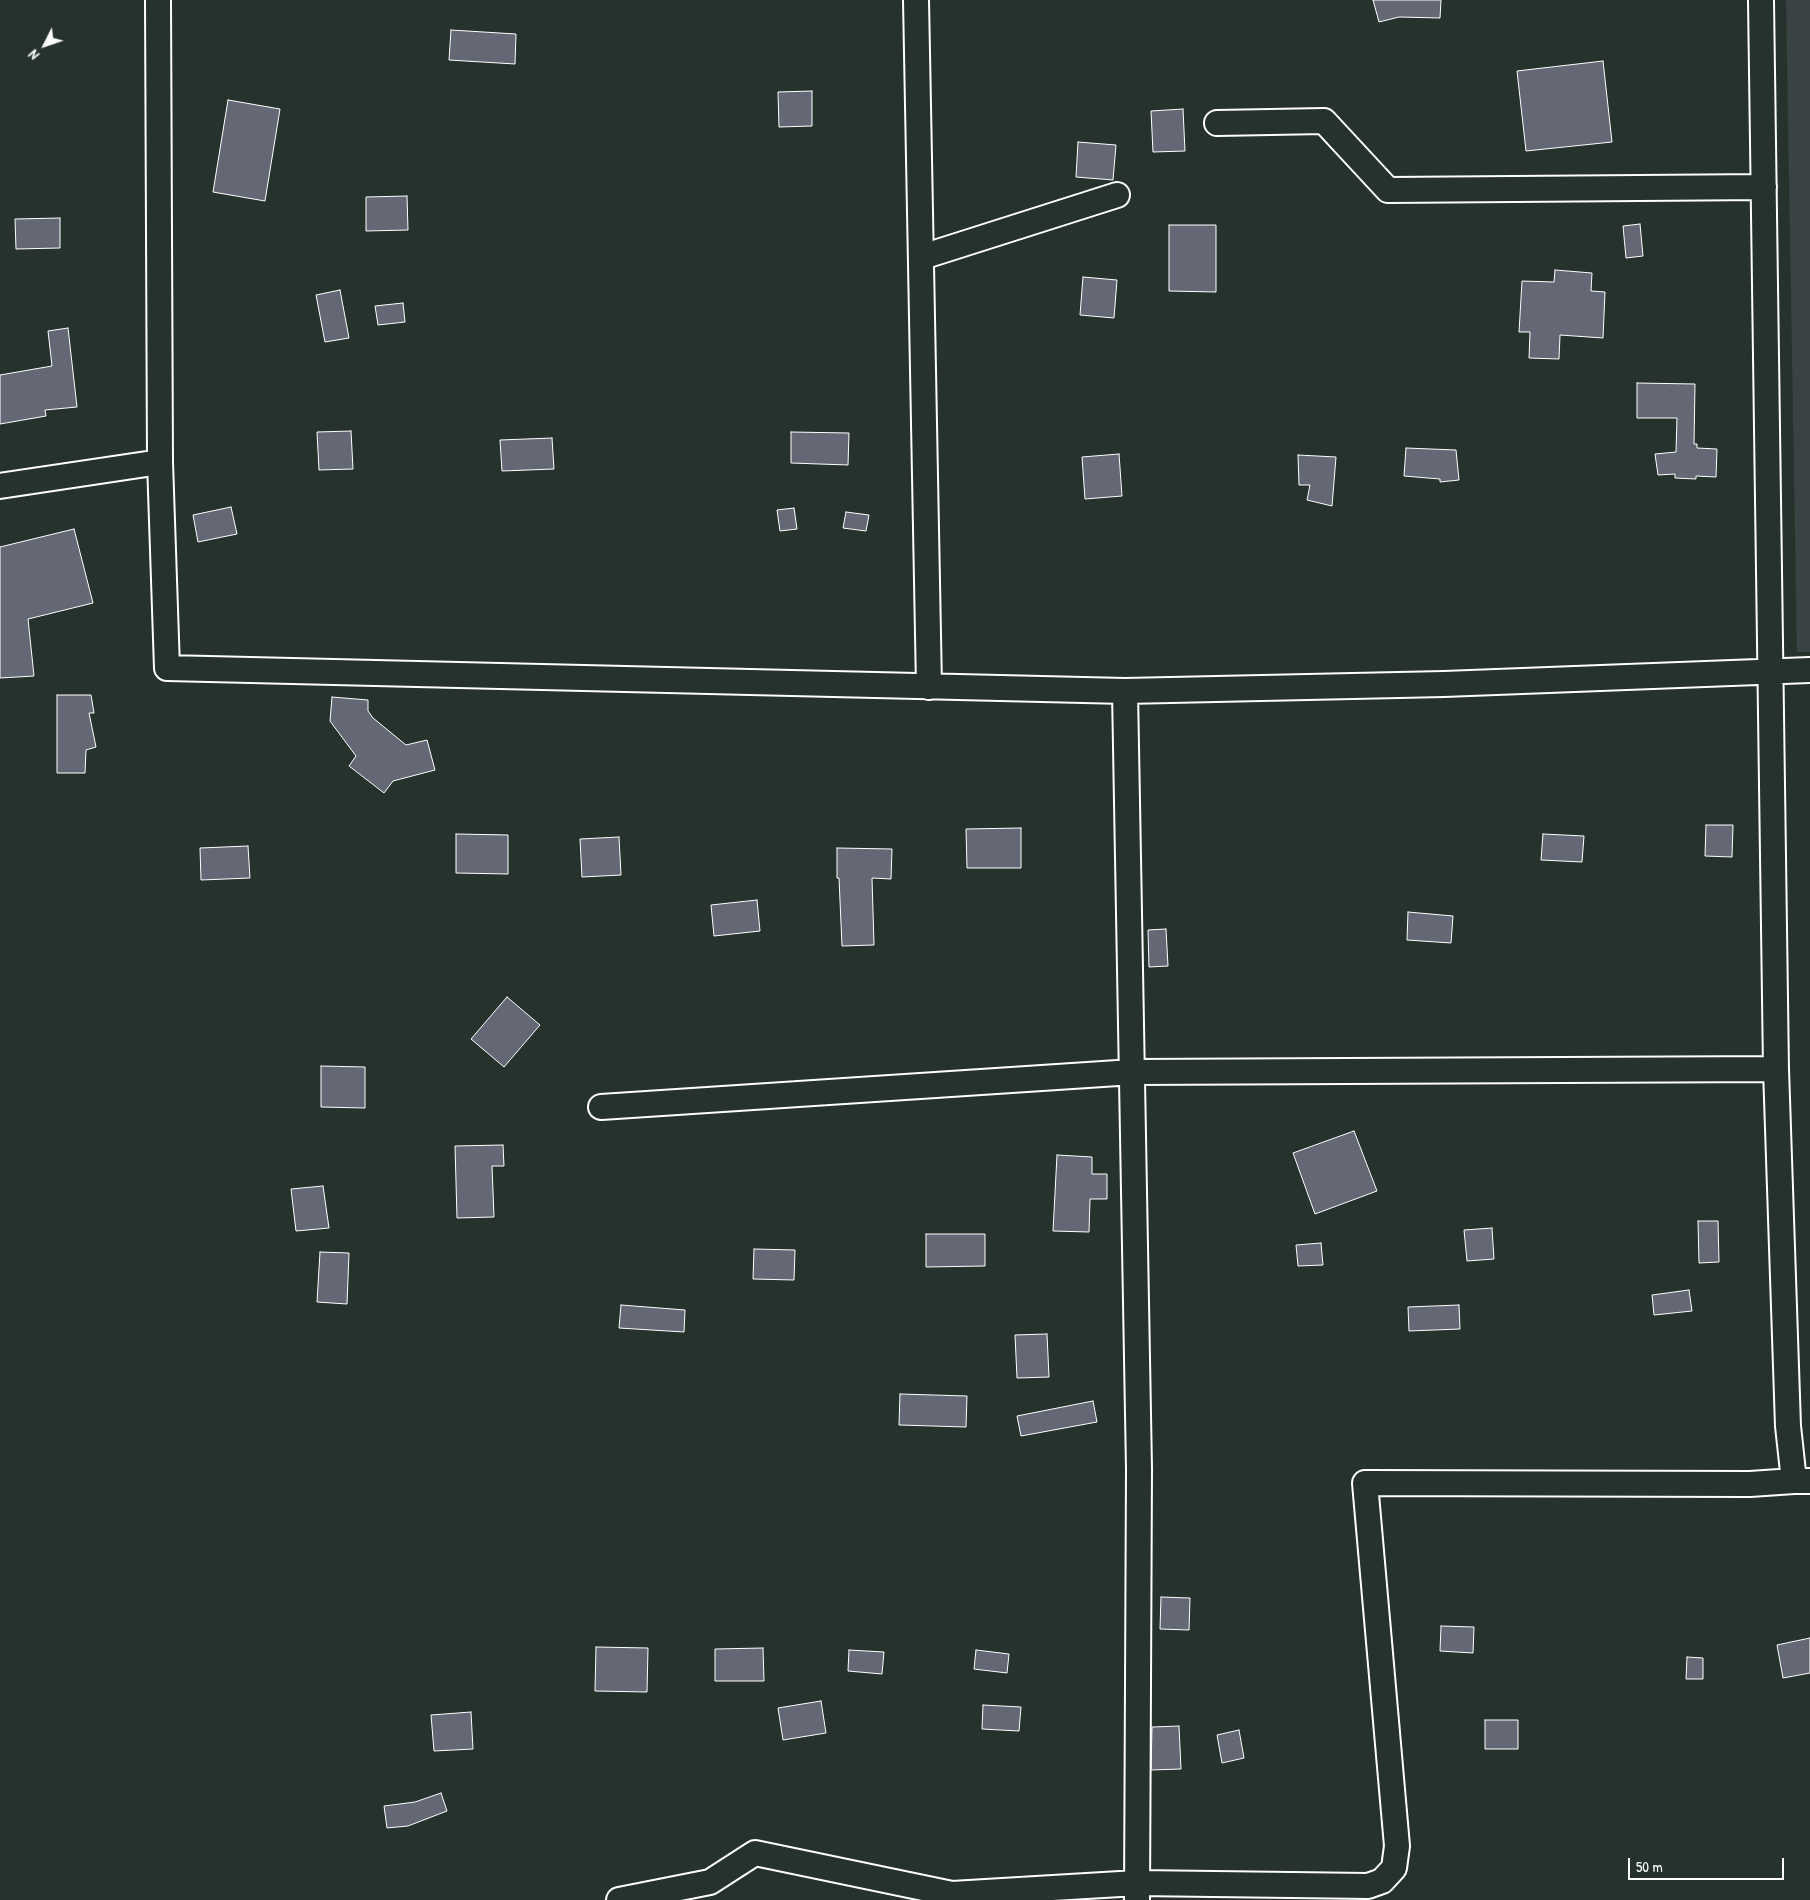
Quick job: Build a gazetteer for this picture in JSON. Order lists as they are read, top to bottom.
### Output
{
  "scale_bar": "50 m",
  "north": "bottom left"
}
